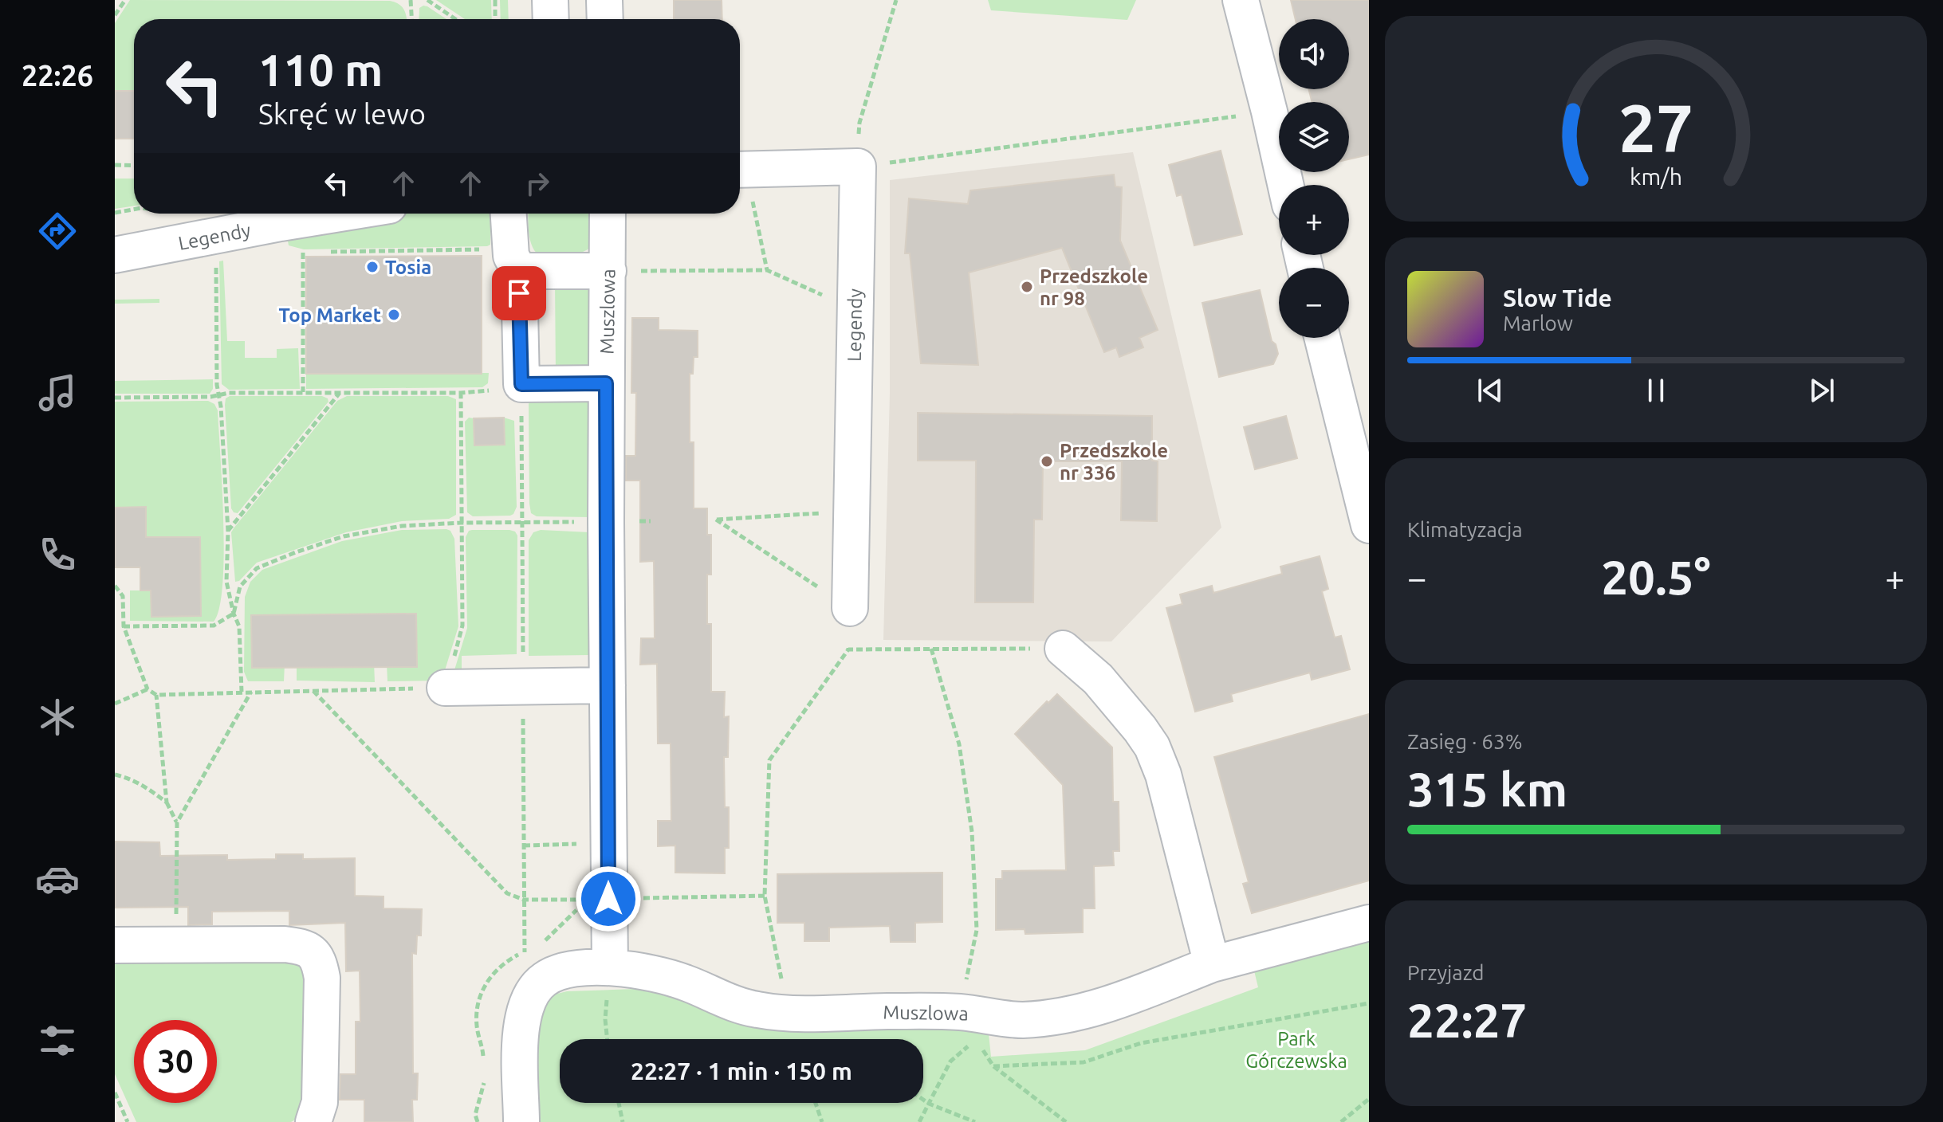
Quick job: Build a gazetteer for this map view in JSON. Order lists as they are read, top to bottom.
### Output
{
  "streets": {
    "street": ["Legendy", "Muszlowa"]
  },
  "parks": ["Park Górczewska"],
  "places": [
    "Tosia",
    "Przedszkole nr 98",
    "Top Market",
    "Przedszkole nr 336"
  ],
  "page": {
    "tabs": "22:26",
    "map_buttons": ["+", "−"],
    "turn": ["110 m", "Skręć w lewo"],
    "song": ["Slow Tide", "Marlow"],
    "tile": [
      "Klimatyzacja",
      ["Zasięg · 63%", "315 km"],
      ["Przyjazd", "22:27"]
    ],
    "heat": ["−", "20.5°", "+"],
    "limit": "30",
    "trip": "22:27 · 1 min · 150 m",
    "gauge": ["27", "km/h"]
  }
}
